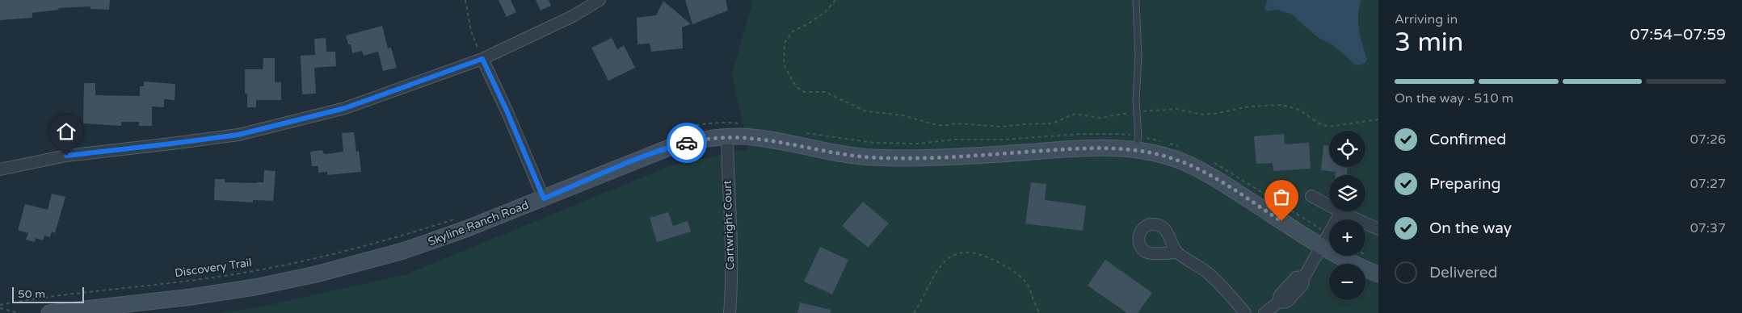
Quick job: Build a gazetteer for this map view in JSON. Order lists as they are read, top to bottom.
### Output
{
  "streets": {
    "street": ["Skyline Ranch Road", "Cartwright Court"],
    "path": ["Discovery Trail"]
  },
  "crossings": [
    ["Skyline Ranch Road", "Cartwright Court"]
  ],
  "scale_bar": "50 m",
  "page": {
    "heading": ["3 min", "Arriving in", "07:54–07:59"],
    "bar": "On the way · 510 m",
    "list": [
      ["Confirmed", "07:26"],
      ["Preparing", "07:27"],
      ["On the way", "07:37"],
      "Delivered"
    ],
    "map_buttons": ["+", "−"],
    "scale": "50 m"
  }
}
